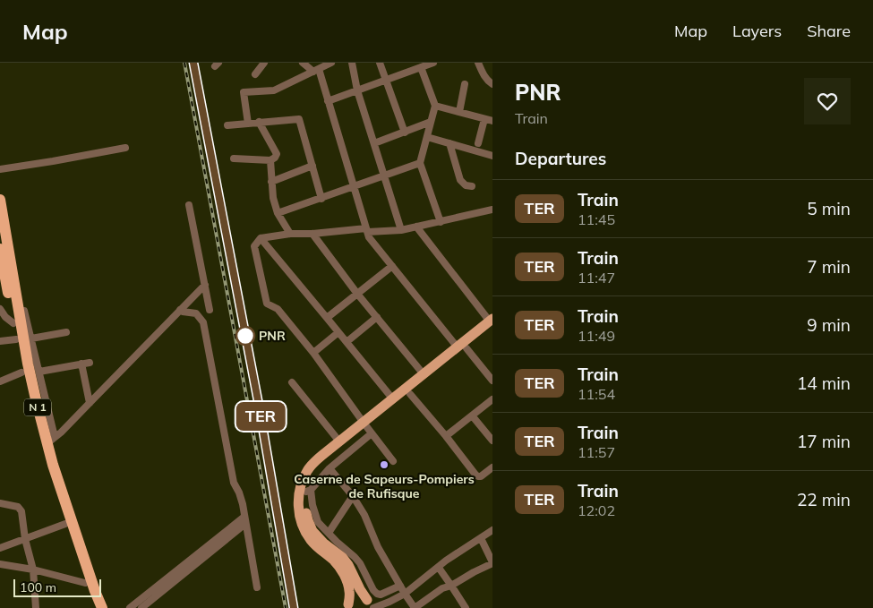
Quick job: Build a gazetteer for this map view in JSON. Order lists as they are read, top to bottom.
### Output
{
  "streets": {
    "highway": ["N 1"]
  },
  "places": ["PNR", "Caserne de Sapeurs-Pompiers de Rufisque"],
  "scale_bar": "100 m",
  "page": {
    "header": "Map",
    "nav": ["Map", "Layers", "Share"],
    "on_map": "TER",
    "heading": [
      ["PNR", "Train"],
      "Departures"
    ],
    "list": [
      {
        "mark": "TER",
        "name": "Train",
        "note": "11:45",
        "value": "5 min"
      },
      {
        "mark": "TER",
        "name": "Train",
        "note": "11:47",
        "value": "7 min"
      },
      {
        "mark": "TER",
        "name": "Train",
        "note": "11:49",
        "value": "9 min"
      },
      {
        "mark": "TER",
        "name": "Train",
        "note": "11:54",
        "value": "14 min"
      },
      {
        "mark": "TER",
        "name": "Train",
        "note": "11:57",
        "value": "17 min"
      },
      {
        "mark": "TER",
        "name": "Train",
        "note": "12:02",
        "value": "22 min"
      }
    ],
    "scale": "100 m"
  }
}
